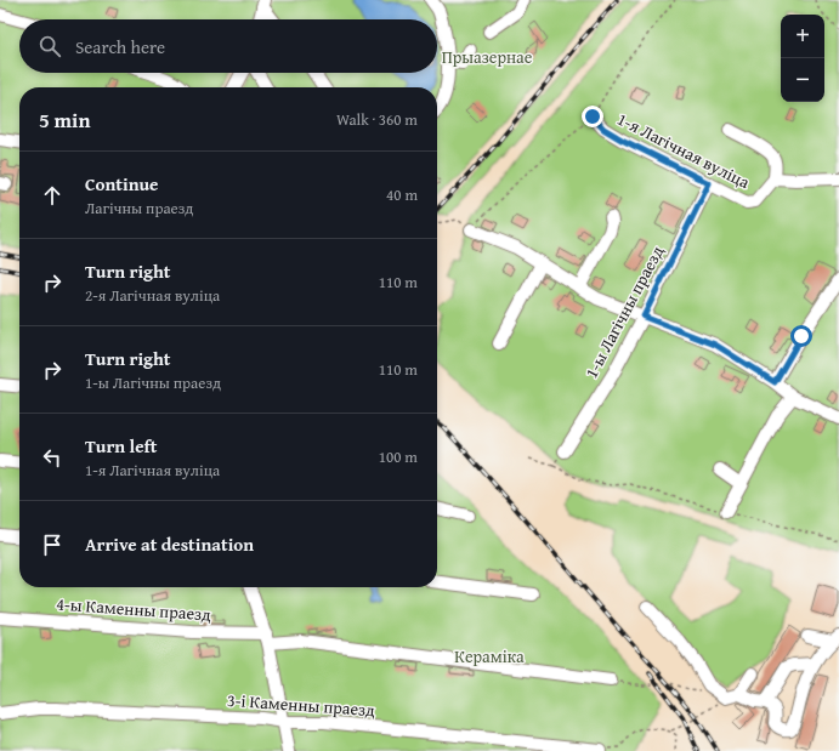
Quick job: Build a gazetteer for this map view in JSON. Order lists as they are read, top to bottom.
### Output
{
  "streets": {
    "street": [
      "1-я Лагічная вуліца",
      "1-ы Лагічны праезд",
      "4-ы Каменны праезд",
      "3-і Каменны праезд"
    ]
  },
  "crossings": [
    ["1-я Лагічная вуліца", "1-ы Лагічны праезд"]
  ],
  "parks": ["Прыазернае", "Кераміка"],
  "page": {
    "map_buttons": ["+", "−"],
    "search": "Search here",
    "heading": ["5 min", "Walk · 360 m"],
    "list": [
      ["Continue", "Лагічны праезд", "40 m"],
      ["Turn right", "2-я Лагічная вуліца", "110 m"],
      ["Turn right", "1-ы Лагічны праезд", "110 m"],
      ["Turn left", "1-я Лагічная вуліца", "100 m"],
      "Arrive at destination"
    ]
  }
}
